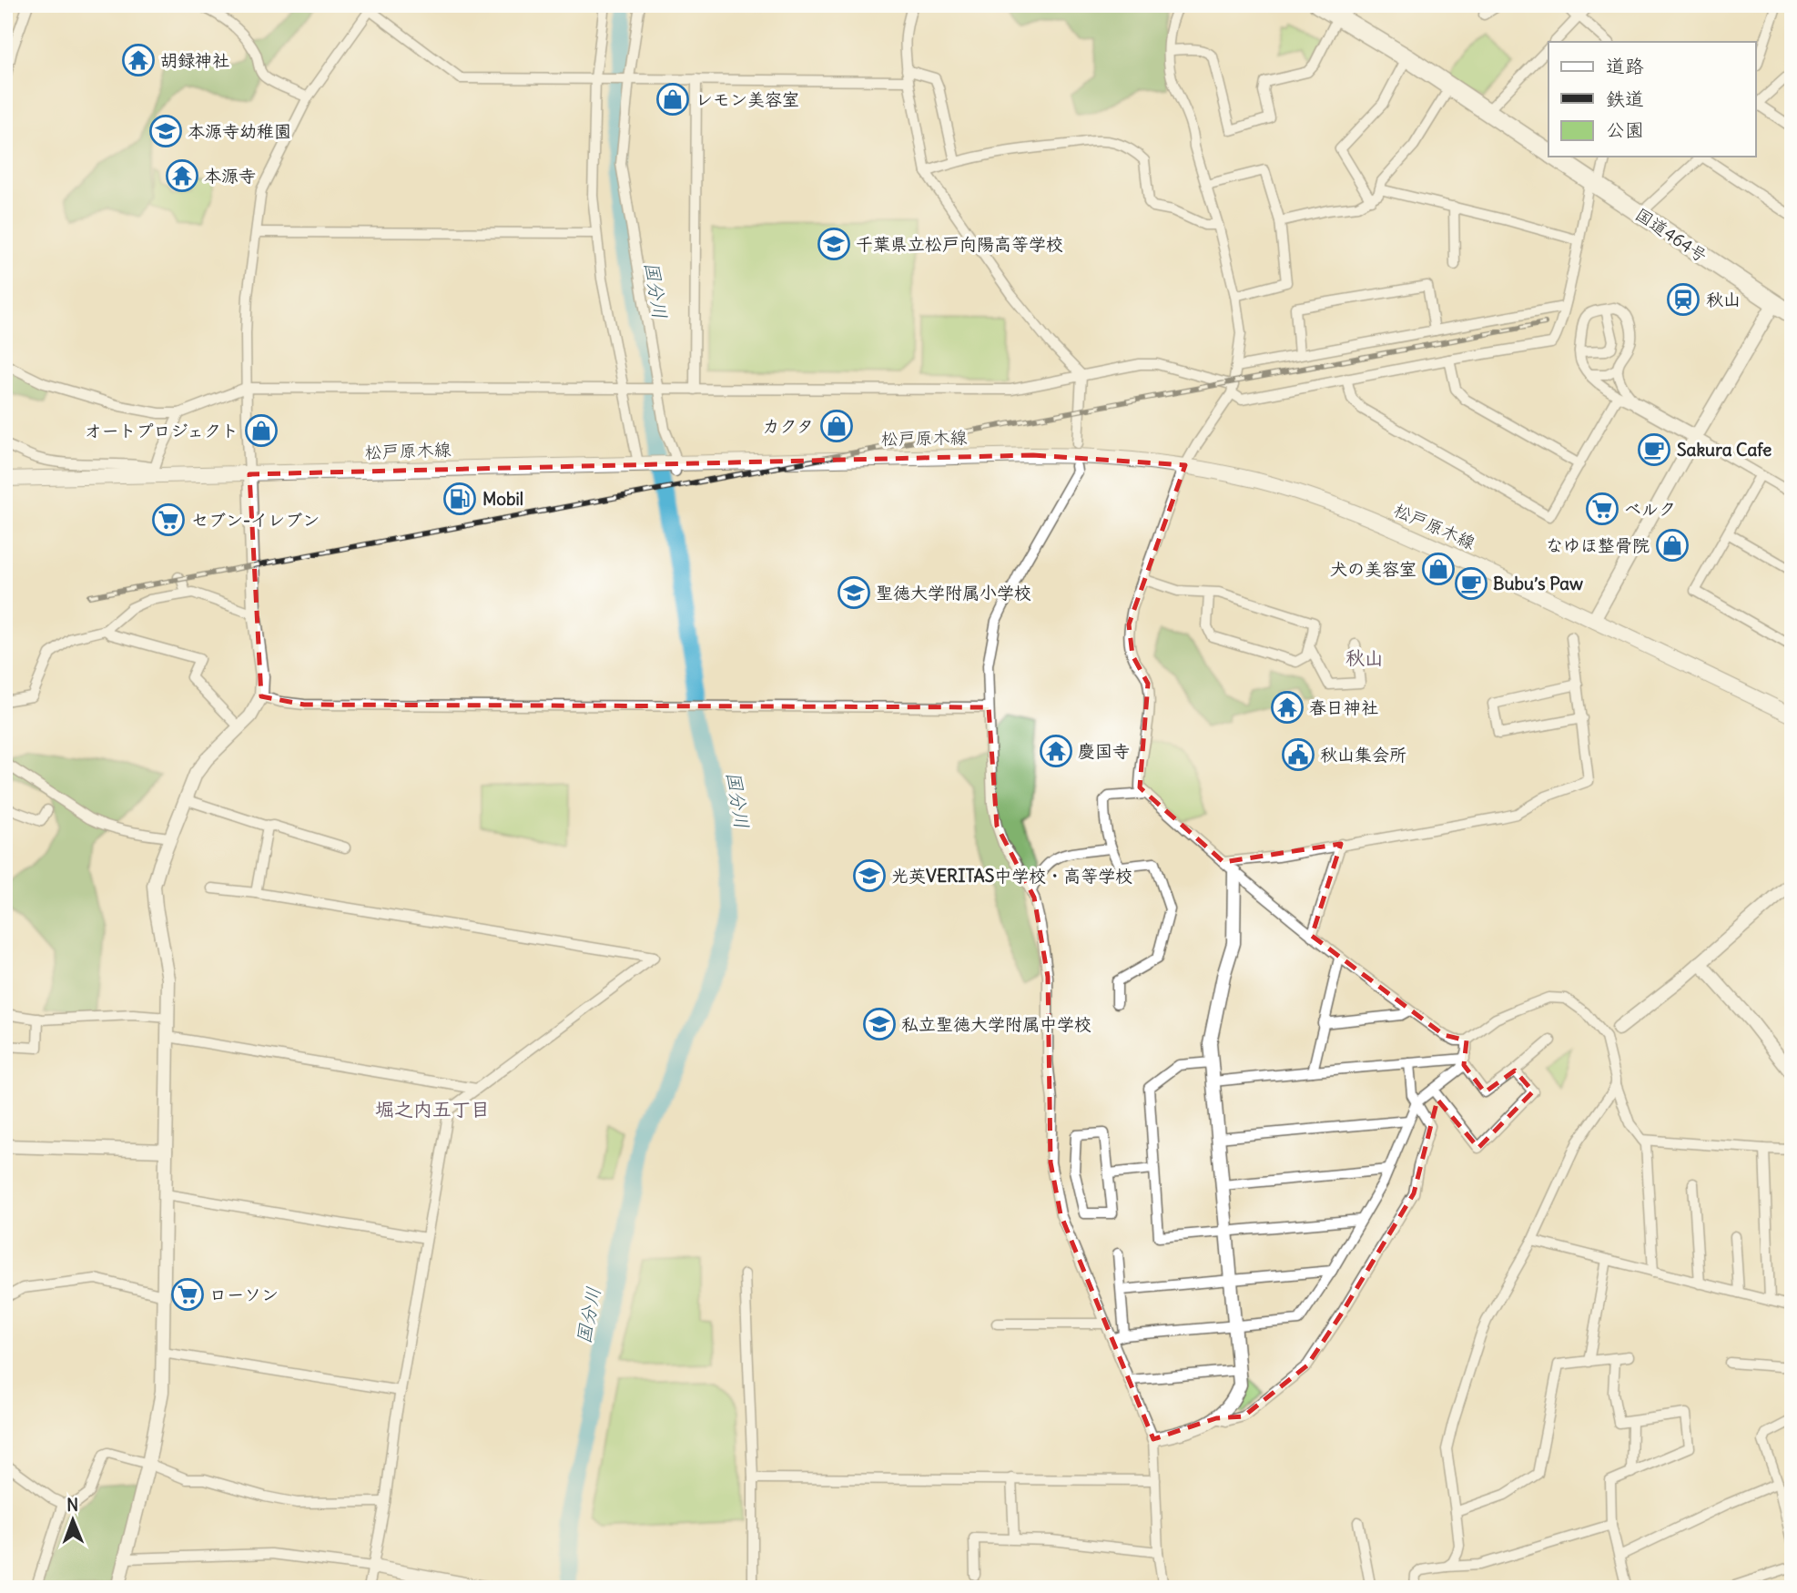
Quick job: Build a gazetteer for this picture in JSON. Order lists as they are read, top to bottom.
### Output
{
  "streets": {
    "highway": ["国道464号"],
    "main road": ["松戸原木線"]
  },
  "districts": ["秋山", "堀之内五丁目"],
  "water": ["国分川"],
  "places": {
    "temple": [
      "胡録神社",
      "本源寺",
      "春日神社",
      "慶国寺"
    ],
    "shop": [
      "レモン美容室",
      "カクタ",
      "オートプロジェクト",
      "なゆほ整骨院",
      "犬の美容室"
    ],
    "school or university": [
      "本源寺幼稚園",
      "千葉県立松戸向陽高等学校",
      "聖徳大学附属小学校",
      "光英VERITAS中学校・高等学校",
      "私立聖徳大学附属中学校"
    ],
    "station": ["秋山"],
    "cafe": ["Sakura Cafe", "Bubu’s Paw"],
    "fuel station": ["Mobil"],
    "supermarket": ["ベルク", "セブン-イレブン", "ローソン"],
    "public building": ["秋山集会所"]
  },
  "legend": ["道路", "鉄道", "公園"],
  "north": "top"
}
